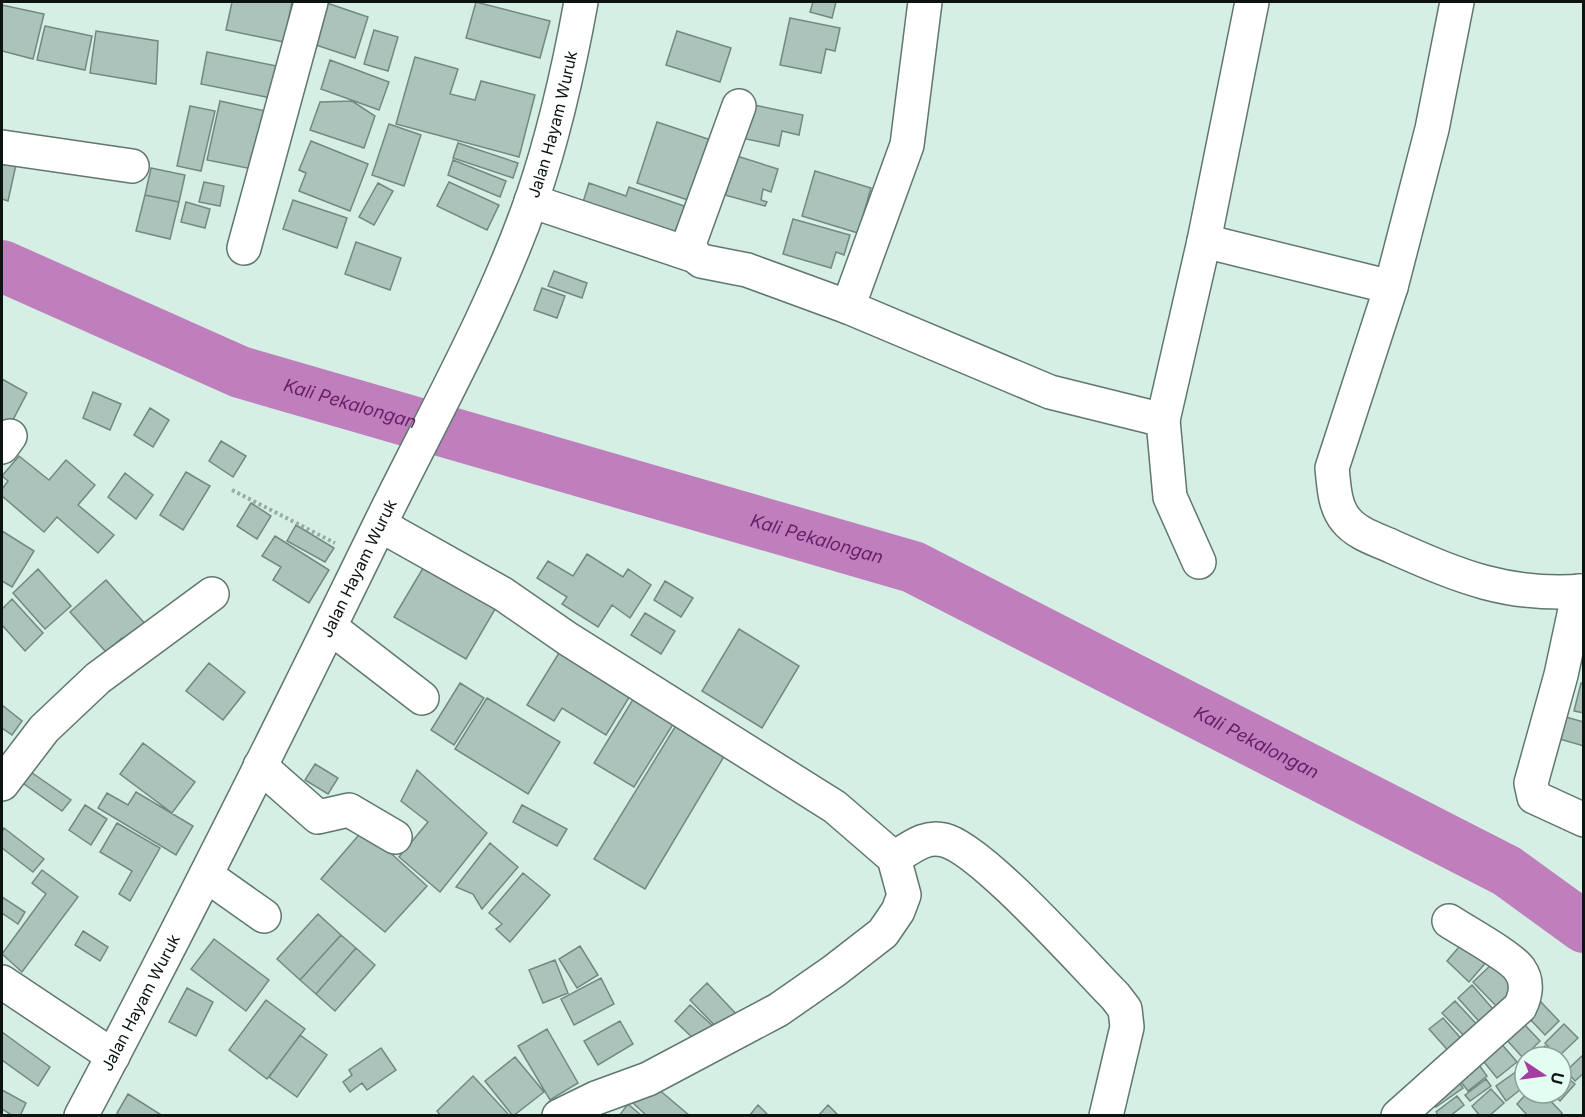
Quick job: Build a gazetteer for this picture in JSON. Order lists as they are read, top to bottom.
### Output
{
  "streets": {
    "street": ["Jalan Hayam Wuruk"]
  },
  "water": ["Kali Pekalongan"],
  "north": "right"
}
